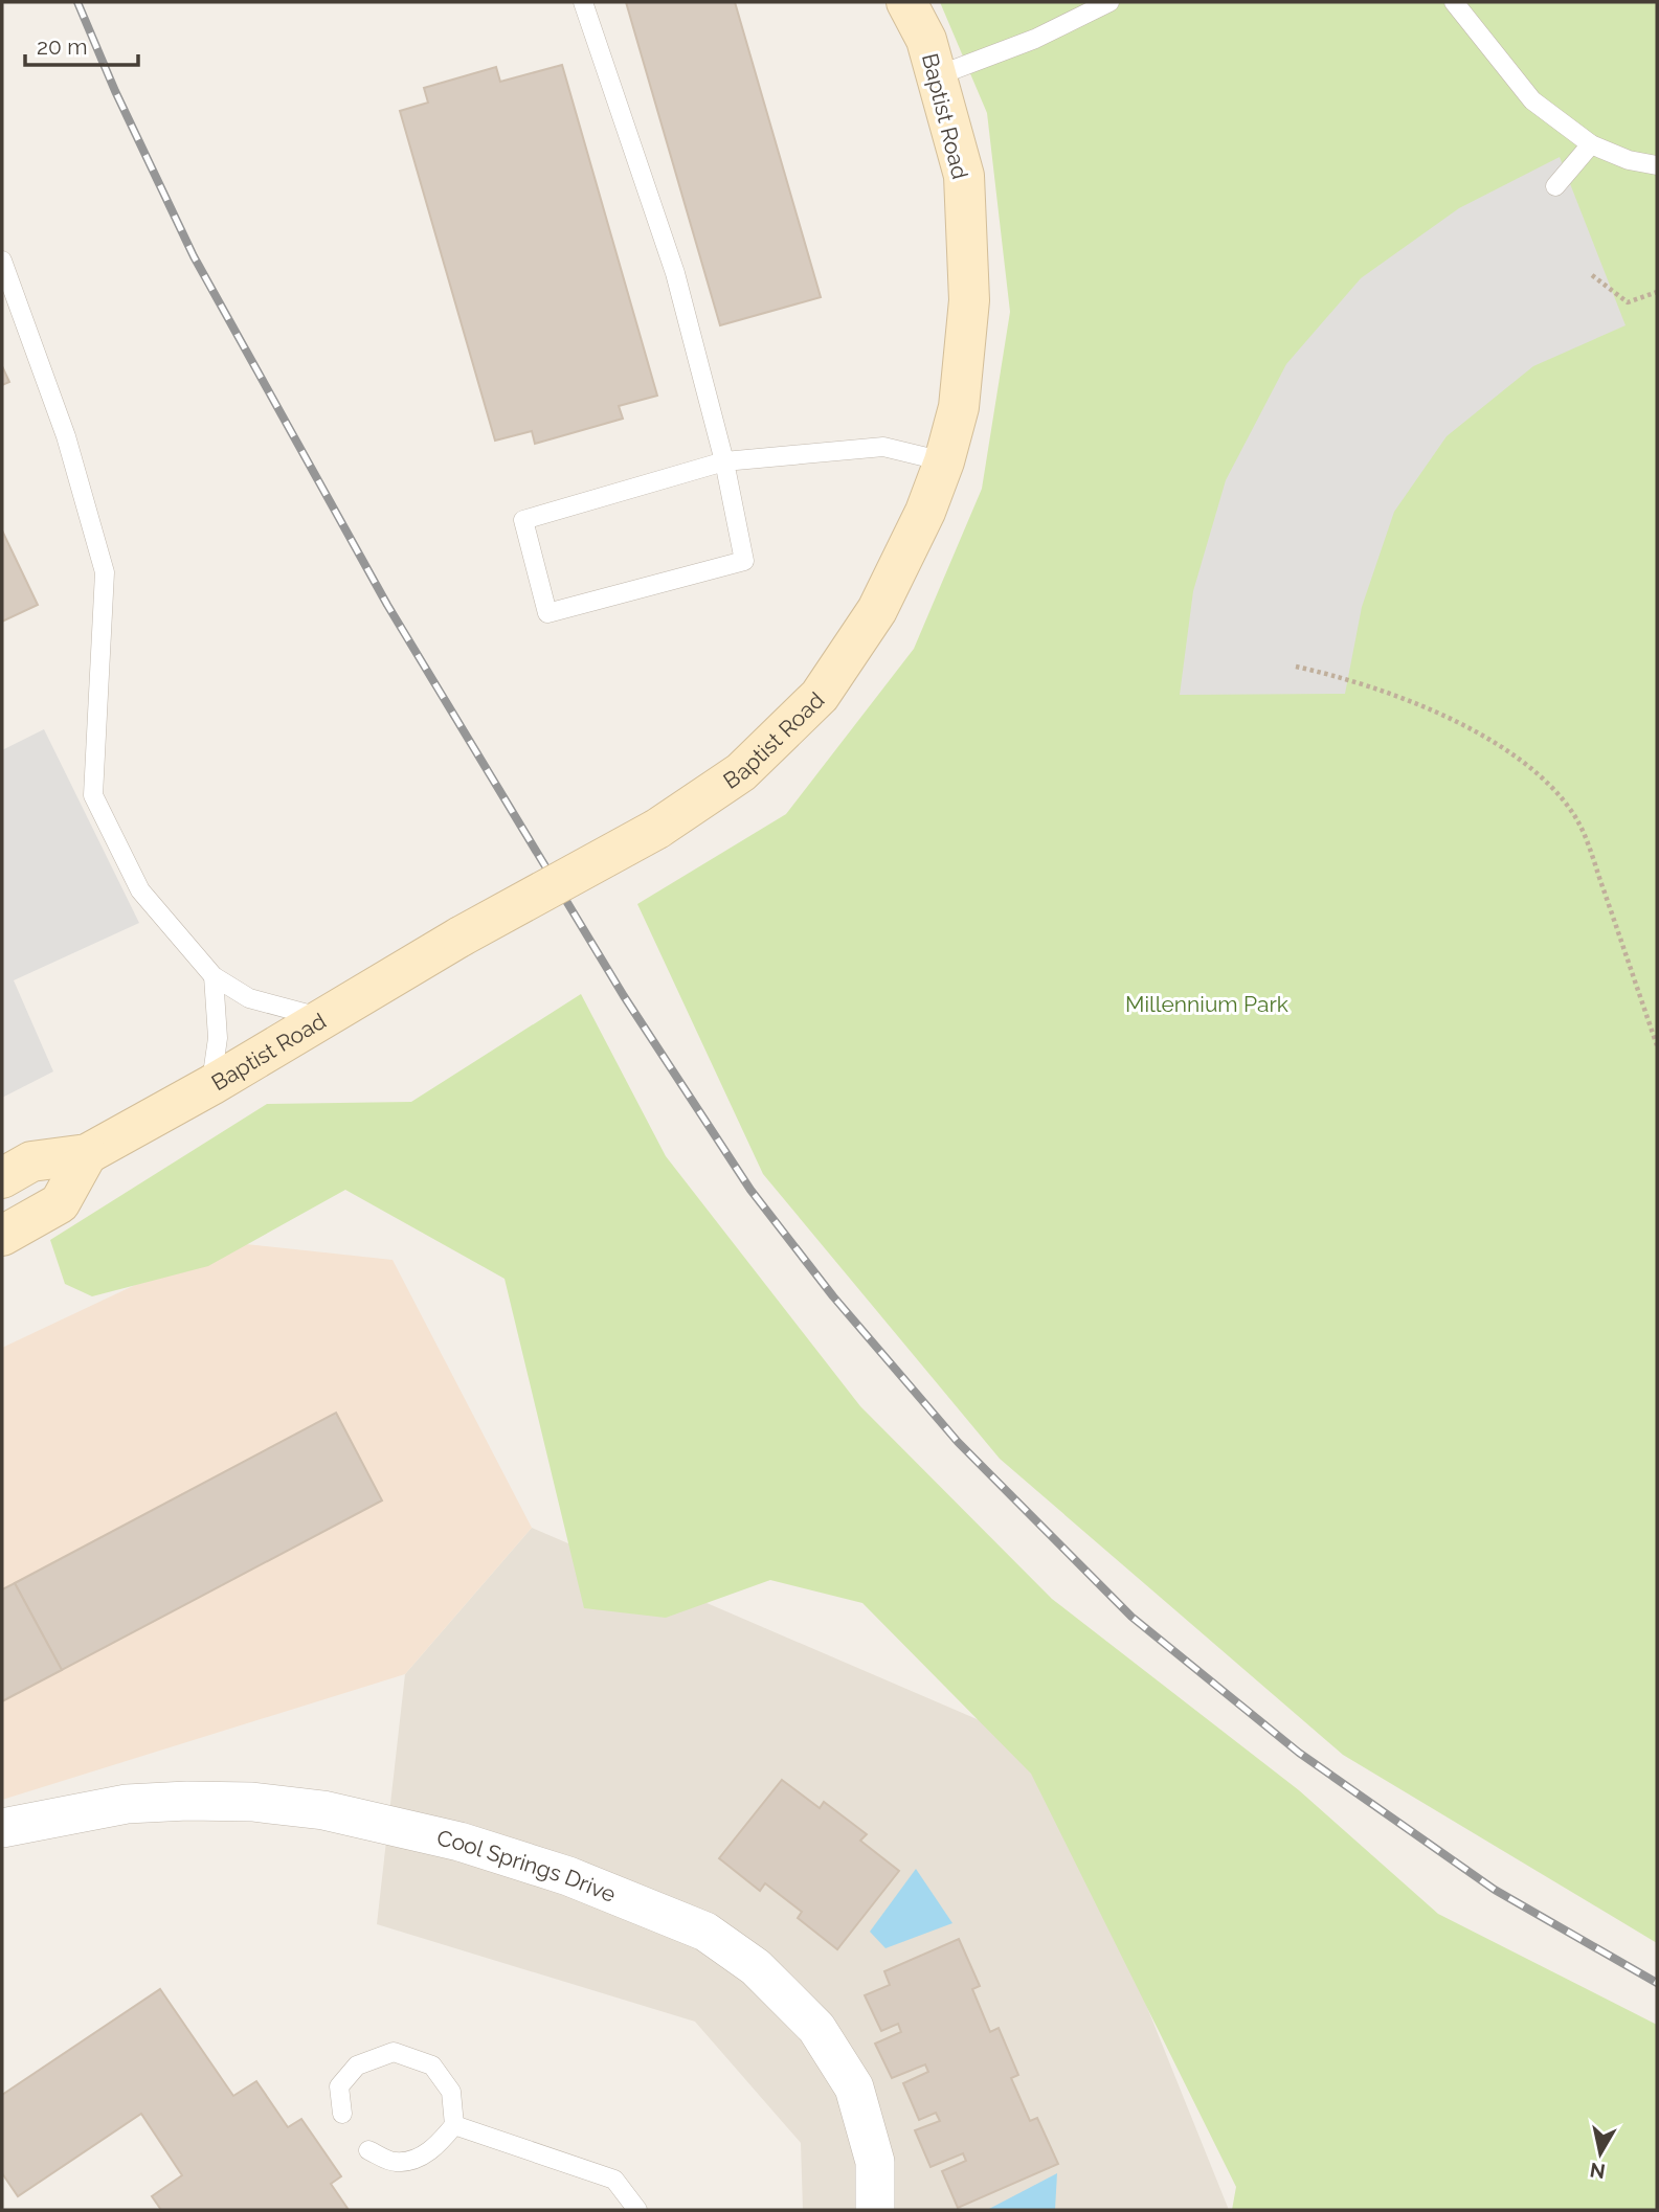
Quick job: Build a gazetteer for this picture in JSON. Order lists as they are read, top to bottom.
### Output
{
  "streets": {
    "main road": ["Baptist Road"],
    "street": ["Cool Springs Drive"]
  },
  "parks": ["Millennium Park"],
  "scale_bar": "20 m",
  "north": "bottom"
}
